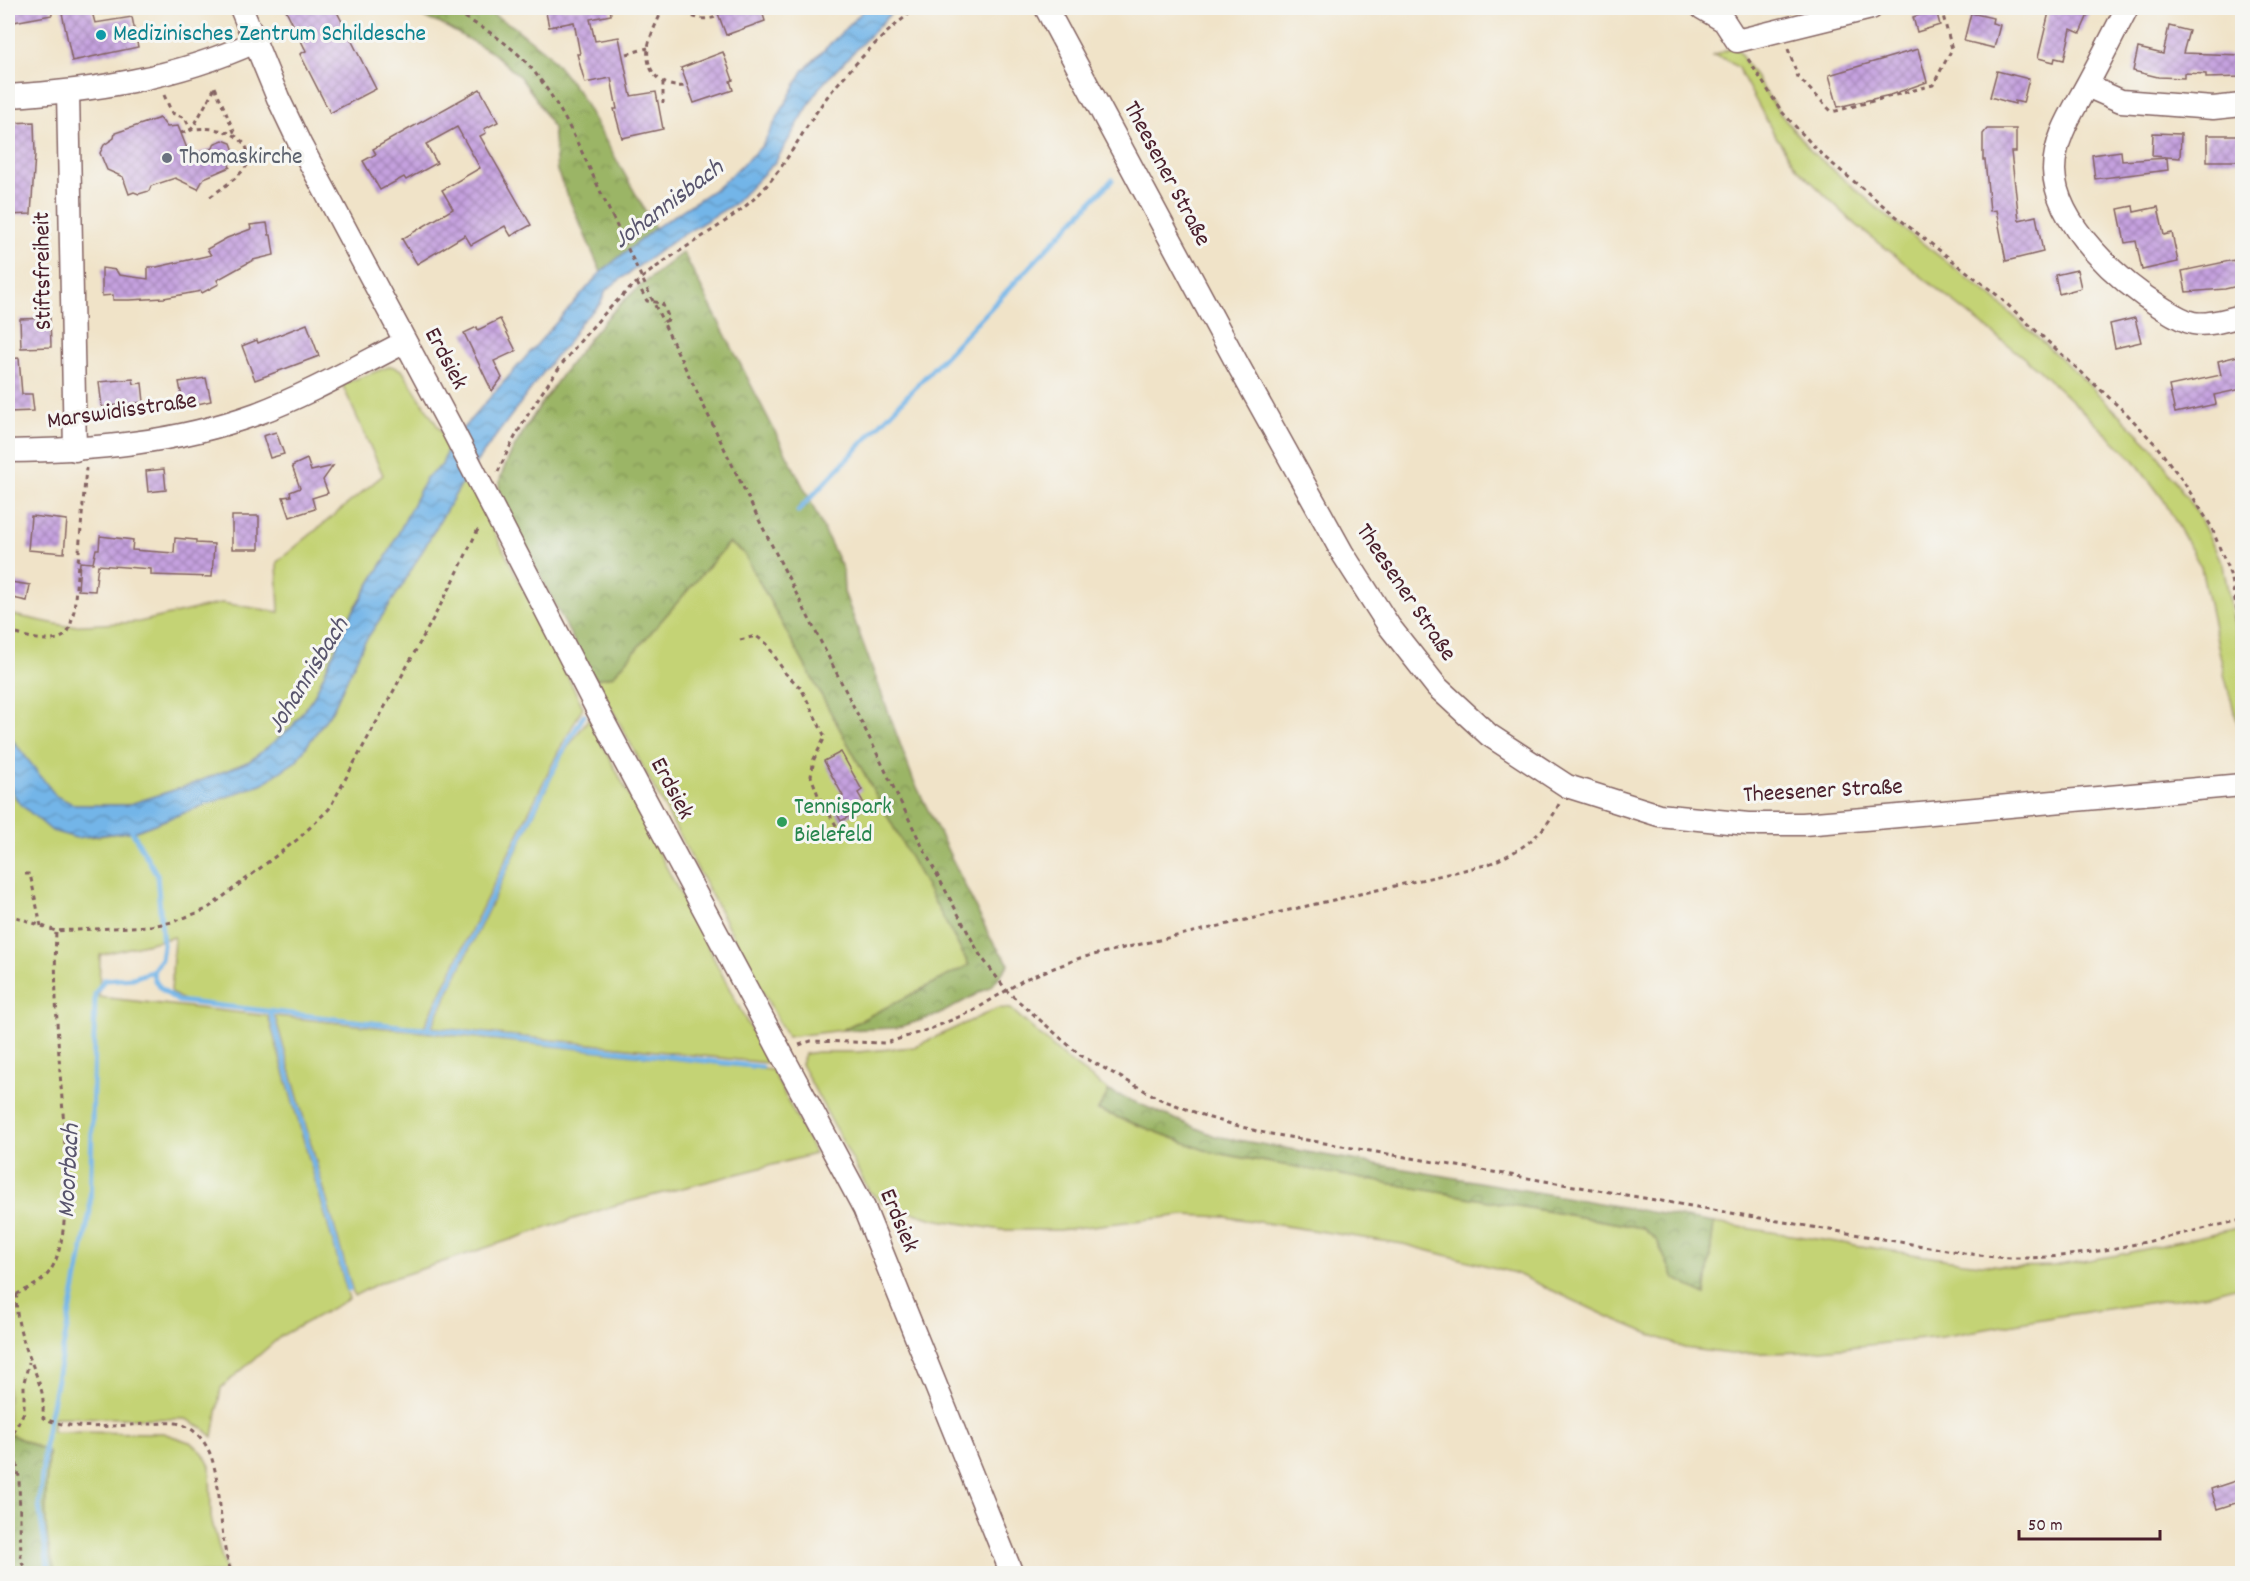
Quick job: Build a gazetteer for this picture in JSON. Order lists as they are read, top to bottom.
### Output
{
  "streets": {
    "street": [
      "Theesener Straße",
      "Stiftsfreiheit",
      "Erdsiek",
      "Marswidisstraße"
    ]
  },
  "crossings": [
    ["Stiftsfreiheit", "Marswidisstraße"],
    ["Erdsiek", "Marswidisstraße"]
  ],
  "water": ["Johannisbach", "Moorbach"],
  "places": ["Medizinisches Zentrum Schildesche", "Thomaskirche", "Tennispark Bielefeld"],
  "scale_bar": "50 m"
}
